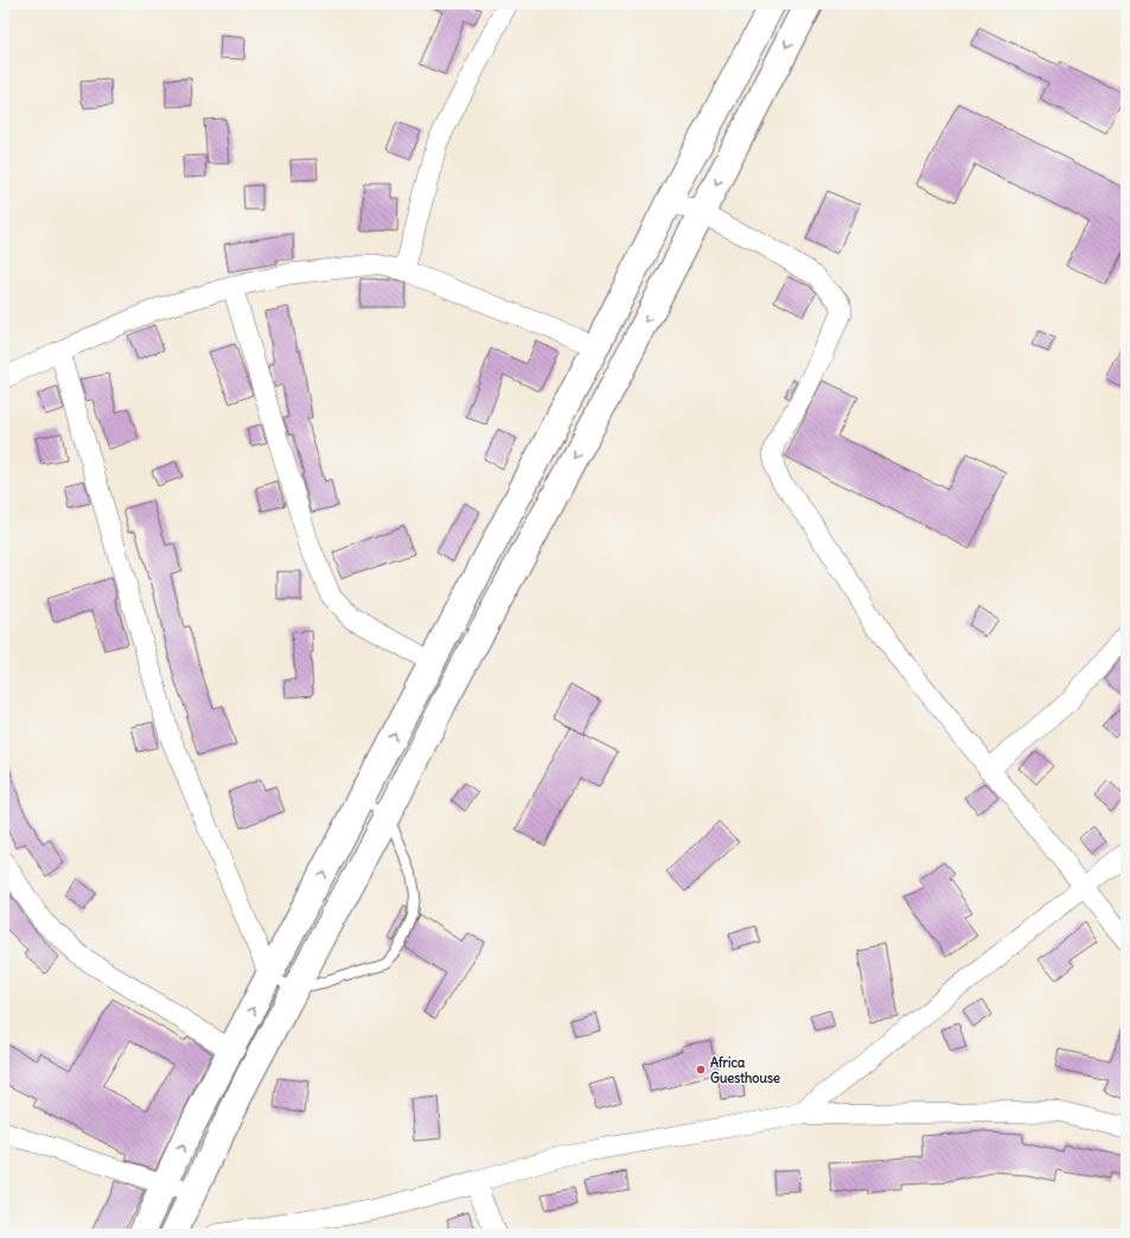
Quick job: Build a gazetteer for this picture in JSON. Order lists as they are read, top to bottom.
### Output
{
  "places": ["Africa Guesthouse"]
}
